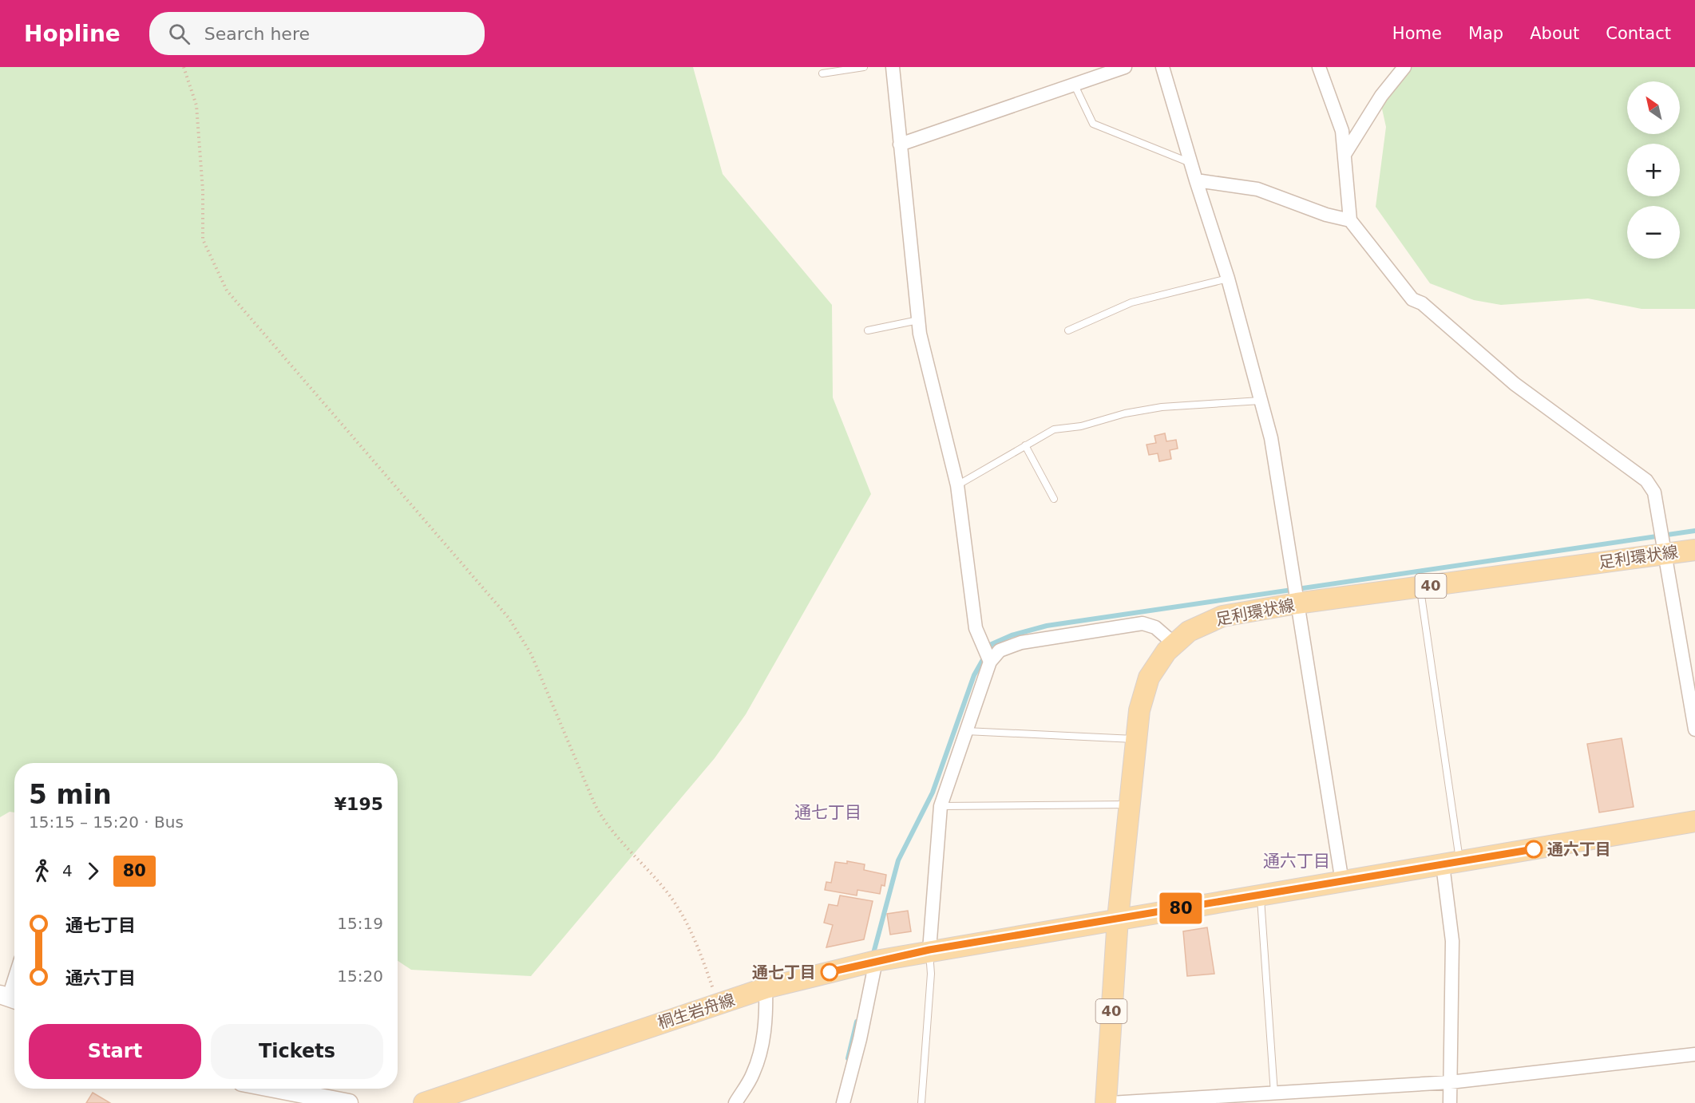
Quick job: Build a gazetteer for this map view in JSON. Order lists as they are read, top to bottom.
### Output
{
  "streets": {
    "main road": ["足利環状線", "40", "桐生岩舟線"]
  },
  "crossings": [
    ["足利環状線", "桐生岩舟線"]
  ],
  "districts": ["通七丁目", "通六丁目"],
  "places": ["通六丁目", "通七丁目"],
  "lines": ["bus line 80"],
  "north": "top left",
  "page": {
    "header": "Hopline",
    "search": "Search here",
    "nav": [
      "Home",
      "Map",
      "About",
      "Contact"
    ],
    "on_map": "80",
    "map_buttons": ["+", "−"],
    "heading": ["5 min", "15:15 – 15:20 · Bus", "¥195"],
    "legs": ["4", "80"],
    "list": [
      {
        "name": "通七丁目",
        "value": "15:19"
      },
      {
        "name": "通六丁目",
        "value": "15:20"
      }
    ],
    "buttons": ["Start", "Tickets"]
  }
}
